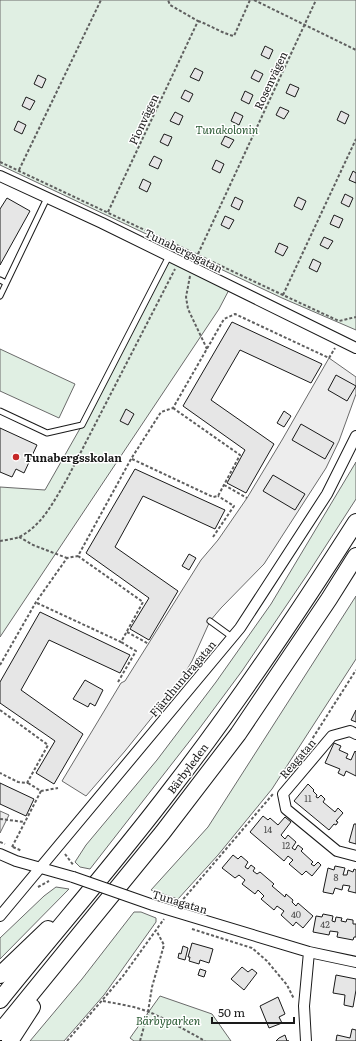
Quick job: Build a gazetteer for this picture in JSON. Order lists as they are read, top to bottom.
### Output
{
  "streets": {
    "main road": ["Bärbyleden"],
    "street": [
      "Tunabergsgatan",
      "Fjärdhundragatan",
      "Reagatan",
      "Tunagatan"
    ],
    "path": ["Rosenvägen", "Pionvägen"]
  },
  "crossings": [
    ["Pionvägen", "Tunabergsgatan"],
    ["Fjärdhundragatan", "Tunagatan"]
  ],
  "parks": ["Tunakolonin", "Bärbyparken"],
  "places": ["Tunabergsskolan"],
  "house_numbers": [
    "11",
    "14",
    "12",
    "8",
    "40",
    "42"
  ],
  "scale_bar": "50 m"
}
